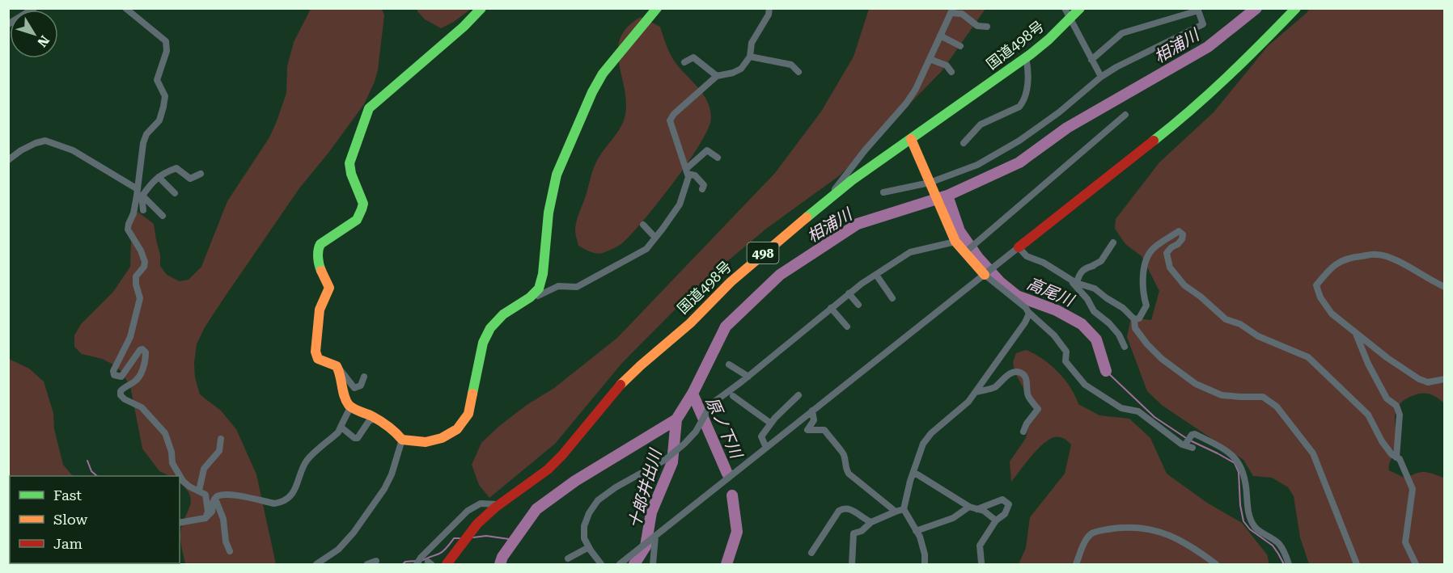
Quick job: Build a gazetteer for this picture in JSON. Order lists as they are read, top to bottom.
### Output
{
  "streets": {
    "main road": ["国道498号", "498"]
  },
  "water": [
    "相浦川",
    "高尾川",
    "原ノ下川",
    "十郎井出川"
  ],
  "legend": ["Fast", "Slow", "Jam"],
  "north": "bottom right"
}
